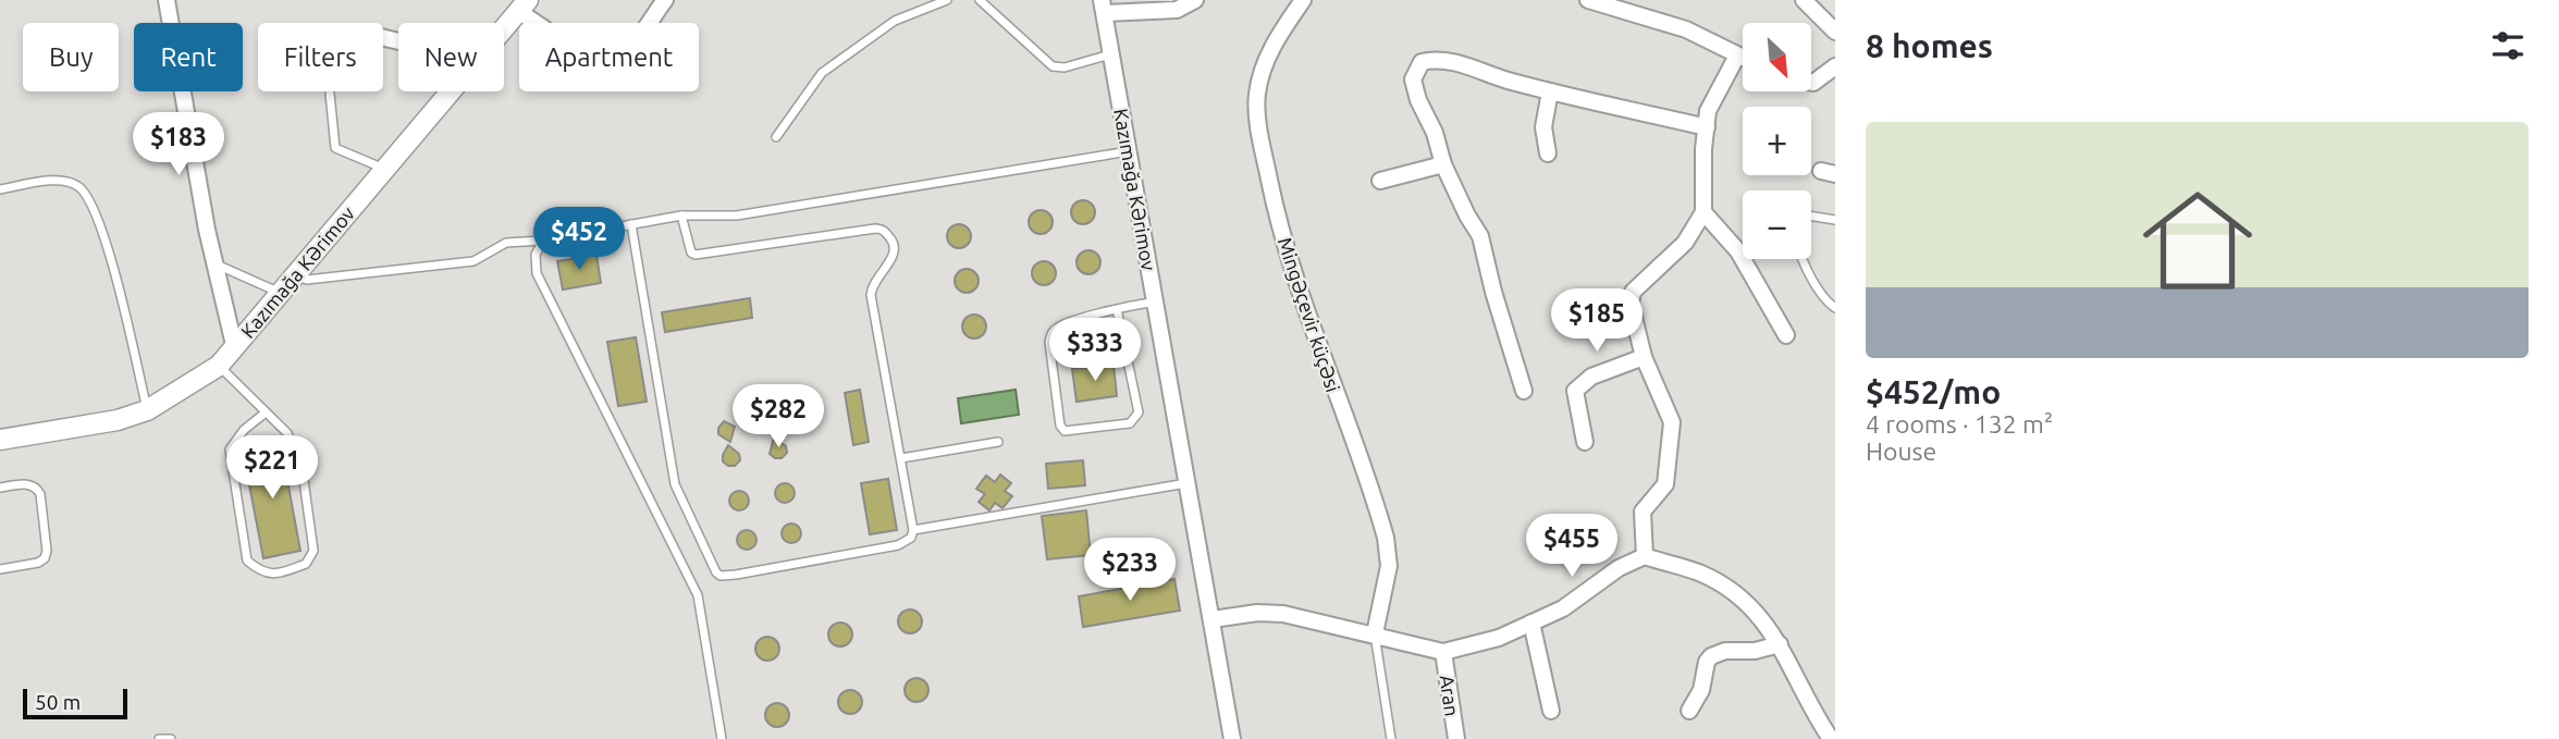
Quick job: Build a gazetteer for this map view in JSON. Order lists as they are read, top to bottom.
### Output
{
  "streets": {
    "street": ["Kazımağa Kərimov", "Mingəçevir küçəsi", "Aran"]
  },
  "scale_bar": "50 m",
  "north": "bottom right",
  "page": {
    "heading": "8 homes",
    "map_buttons": ["+", "−"],
    "chip": [
      "Buy",
      "Rent",
      "Filters",
      "New",
      "Apartment"
    ],
    "list": [
      {
        "name": "$452/mo",
        "note": "4 rooms · 132 m² · House"
      }
    ],
    "price": [
      "$183",
      "$452",
      "$185",
      "$333",
      "$282",
      "$221",
      "$455",
      "$233"
    ],
    "scale": "50 m"
  }
}
